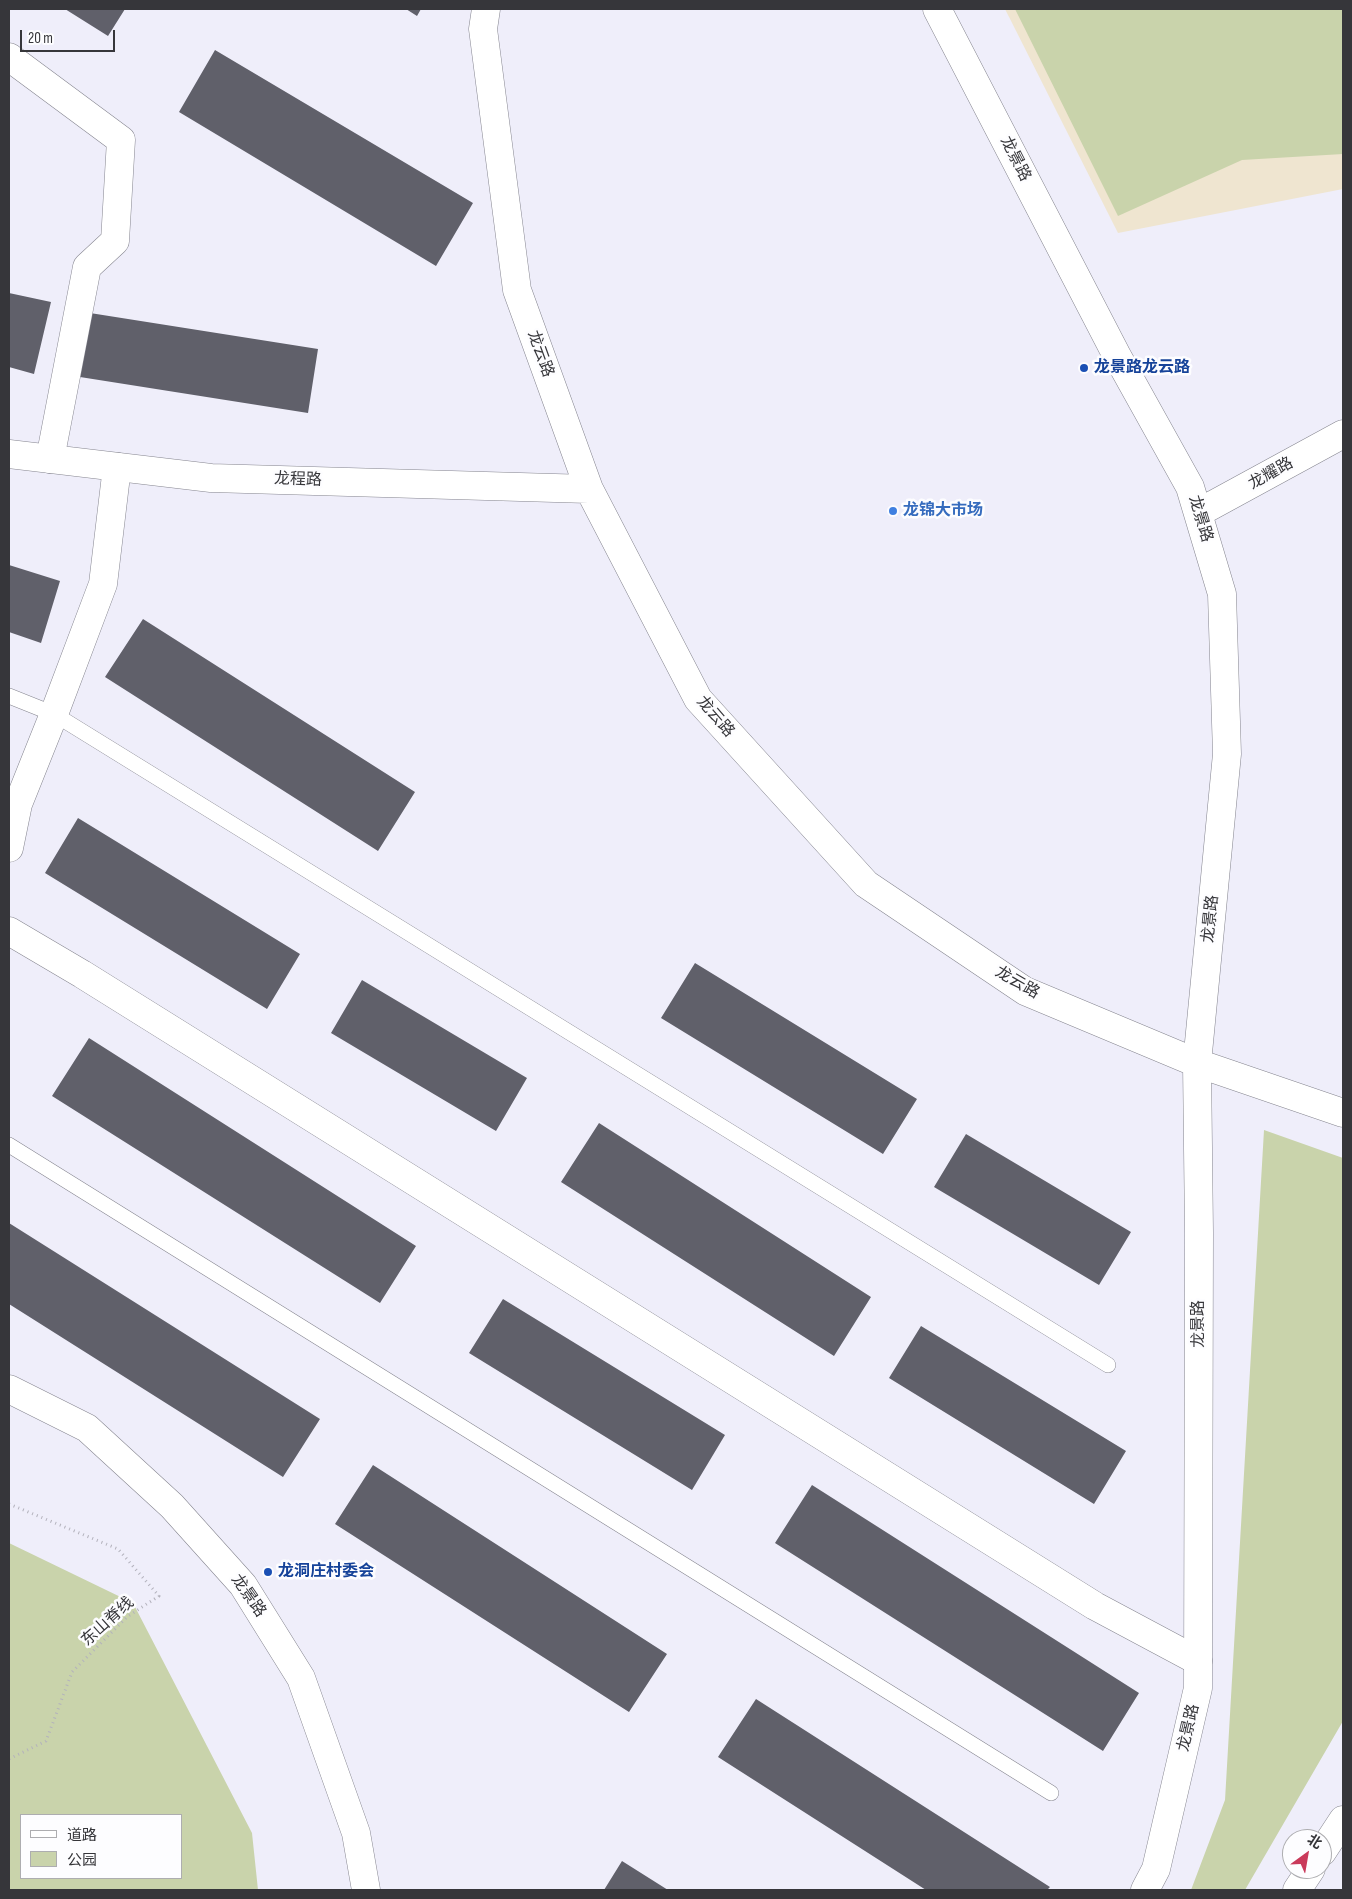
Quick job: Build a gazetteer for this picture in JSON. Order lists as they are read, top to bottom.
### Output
{
  "streets": {
    "street": [
      "龙景路",
      "龙云路",
      "龙耀路",
      "龙程路"
    ],
    "path": ["东山脊线"]
  },
  "crossings": [
    ["龙景路", "龙云路"],
    ["龙景路", "龙耀路"],
    ["龙云路", "龙程路"]
  ],
  "places": ["龙景路龙云路", "龙锦大市场", "龙洞庄村委会"],
  "legend": ["道路", "公园"],
  "scale_bar": "20 m",
  "north": "top right"
}
